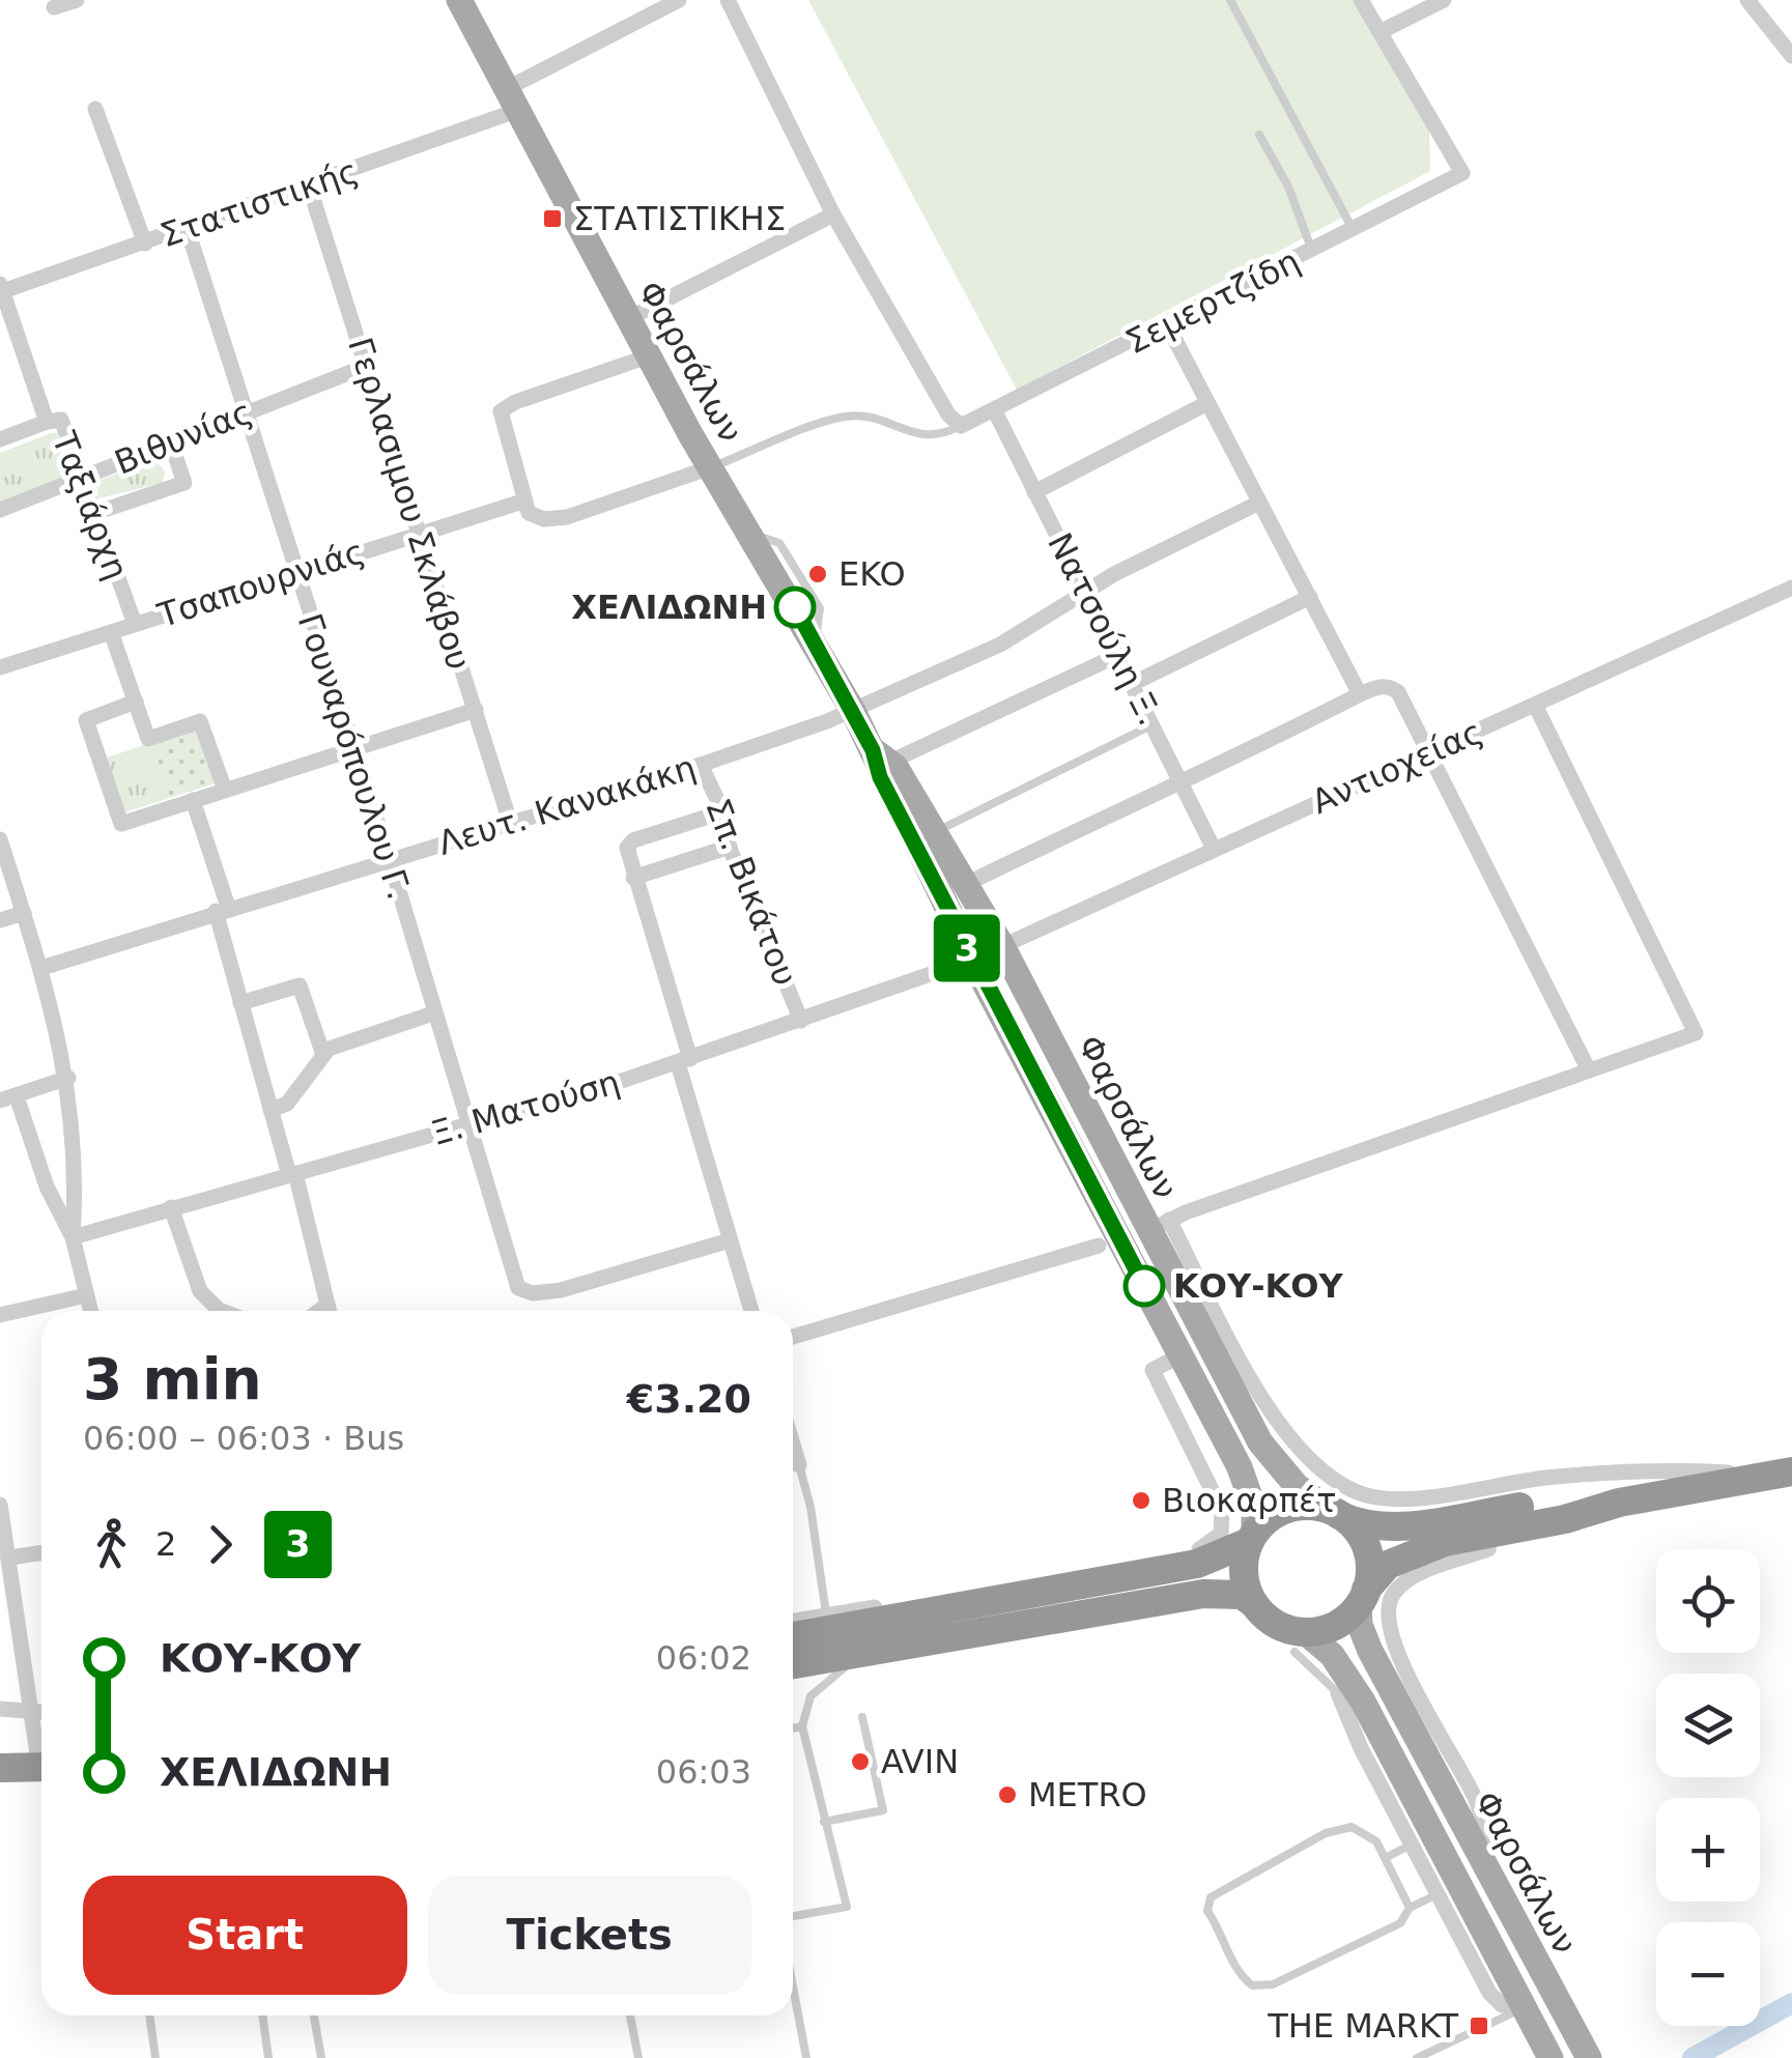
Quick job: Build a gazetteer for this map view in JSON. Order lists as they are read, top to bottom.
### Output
{
  "streets": {
    "main road": ["Φαρσάλων"],
    "street": [
      "Στατιστικής",
      "Σεμερτζίδη",
      "Βιθυνίας",
      "Γερλασιμου Σκλάβου",
      "Ταξιάρχη",
      "Τσαπουρνιάς",
      "Νατσούλη Ξ.",
      "Γουναρόπουλου Γ.",
      "Αντιοχείας",
      "Λευτ. Κανακάκη",
      "Σπ. Βικάτου",
      "Ξ. Ματούση"
    ]
  },
  "crossings": [
    ["Στατιστικής", "Φαρσάλων"],
    ["Στατιστικής", "Γερλασιμου Σκλάβου"],
    ["Στατιστικής", "Ταξιάρχη"],
    ["Στατιστικής", "Γουναρόπουλου Γ."],
    ["Σεμερτζίδη", "Νατσούλη Ξ."],
    ["Φαρσάλων", "Αντιοχείας"],
    ["Φαρσάλων", "Λευτ. Κανακάκη"],
    ["Φαρσάλων", "Ξ. Ματούση"],
    ["Βιθυνίας", "Γερλασιμου Σκλάβου"],
    ["Βιθυνίας", "Ταξιάρχη"],
    ["Βιθυνίας", "Γουναρόπουλου Γ."],
    ["Γερλασιμου Σκλάβου", "Τσαπουρνιάς"],
    ["Γερλασιμου Σκλάβου", "Λευτ. Κανακάκη"],
    ["Ταξιάρχη", "Τσαπουρνιάς"],
    ["Τσαπουρνιάς", "Γουναρόπουλου Γ."],
    ["Νατσούλη Ξ.", "Αντιοχείας"],
    ["Νατσούλη Ξ.", "Λευτ. Κανακάκη"],
    ["Γουναρόπουλου Γ.", "Λευτ. Κανακάκη"],
    ["Γουναρόπουλου Γ.", "Ξ. Ματούση"],
    ["Λευτ. Κανακάκη", "Σπ. Βικάτου"],
    ["Σπ. Βικάτου", "Ξ. Ματούση"]
  ],
  "places": {
    "transit": ["ΣΤΑΤΙΣΤΙΚΗΣ", "THE MARKT"],
    "other": [
      "EKO",
      "ΧΕΛΙΔΩΝΗ",
      "ΚΟΥ-ΚΟΥ",
      "Βιοκαρπέτ",
      "AVIN",
      "METRO"
    ]
  },
  "lines": ["bus line 3"],
  "page": {
    "on_map": "3",
    "heading": ["3 min", "06:00 – 06:03 · Bus", "€3.20"],
    "legs": ["2", "3"],
    "map_buttons": ["+", "−"],
    "list": [
      {
        "name": "ΚΟΥ-ΚΟΥ",
        "value": "06:02"
      },
      {
        "name": "ΧΕΛΙΔΩΝΗ",
        "value": "06:03"
      }
    ],
    "buttons": ["Start", "Tickets"]
  }
}
